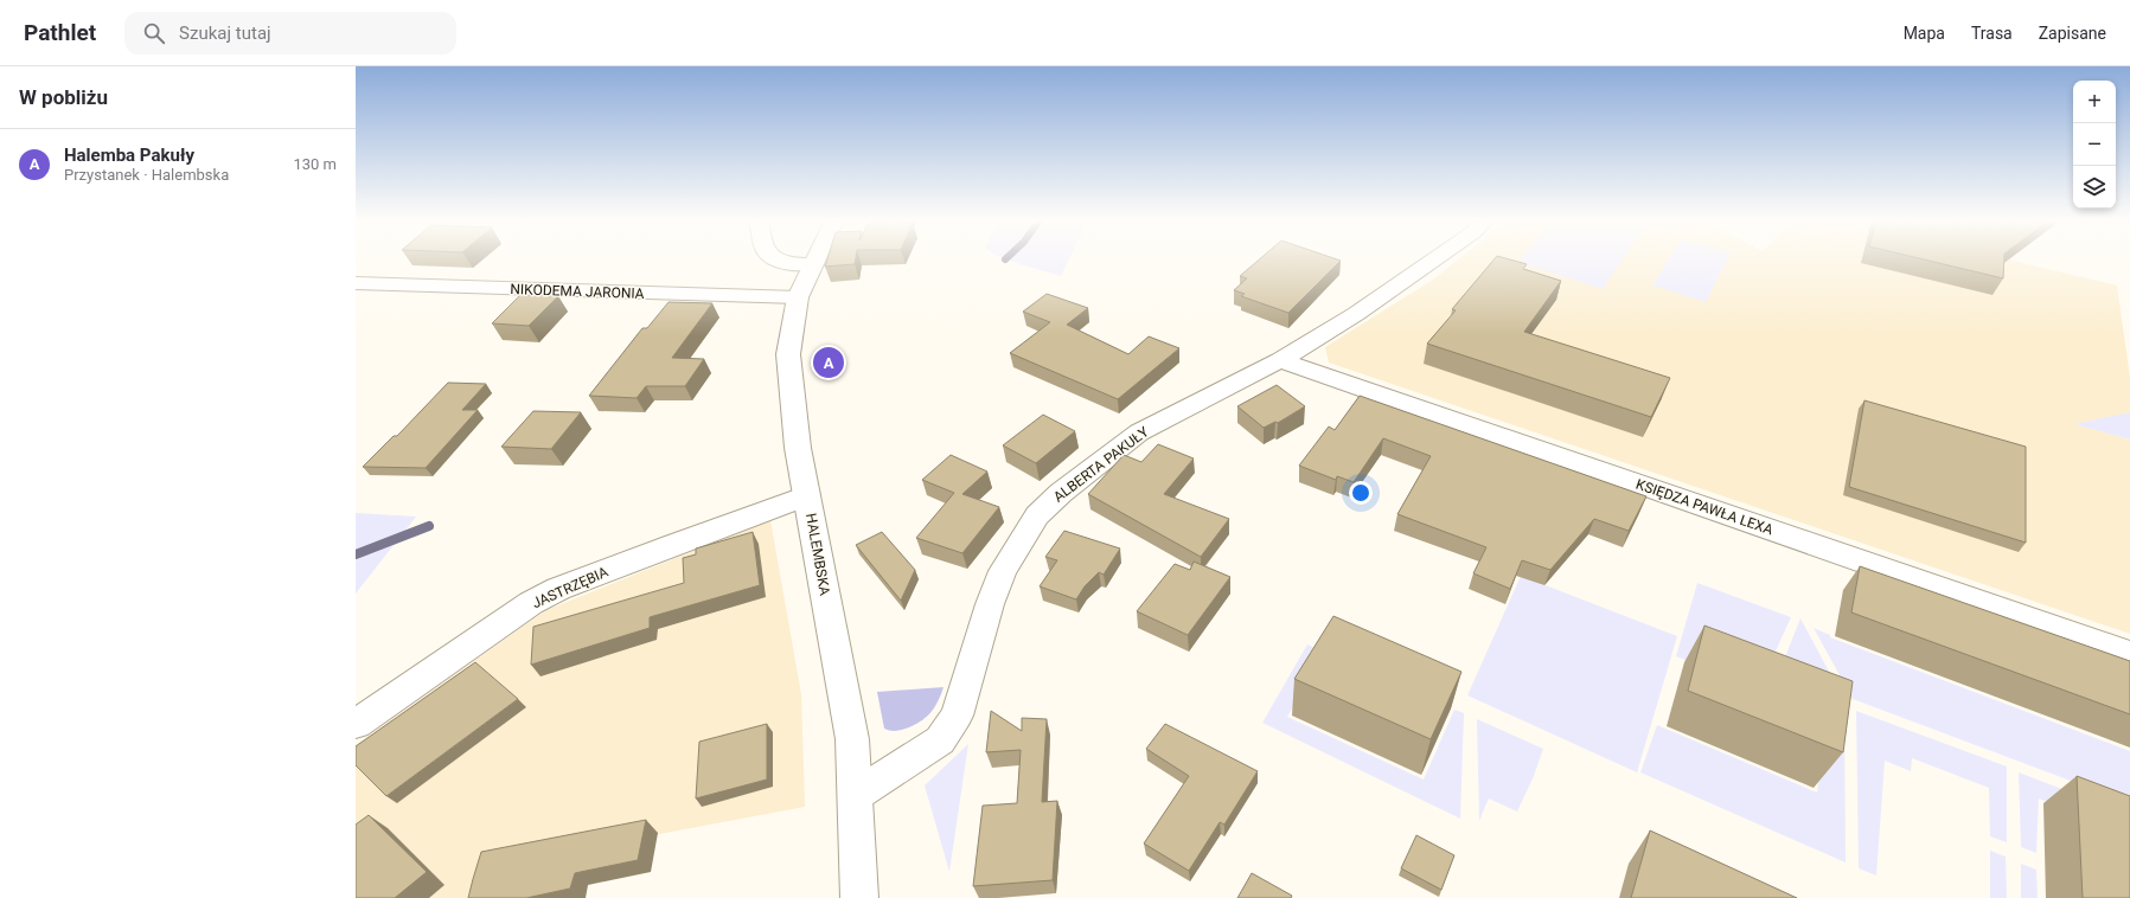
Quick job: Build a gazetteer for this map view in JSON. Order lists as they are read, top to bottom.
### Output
{
  "streets": {
    "street": [
      "NIKODEMA JARONIA",
      "ALBERTA PAKUŁY",
      "KSIĘDZA PAWŁA LEXA",
      "HALEMBSKA",
      "JASTRZĘBIA"
    ]
  },
  "crossings": [
    ["NIKODEMA JARONIA", "HALEMBSKA"],
    ["ALBERTA PAKUŁY", "KSIĘDZA PAWŁA LEXA"],
    ["ALBERTA PAKUŁY", "HALEMBSKA"],
    ["HALEMBSKA", "JASTRZĘBIA"]
  ],
  "page": {
    "header": "Pathlet",
    "search": "Szukaj tutaj",
    "nav": ["Mapa", "Trasa", "Zapisane"],
    "heading": "W pobliżu",
    "map_buttons": ["+", "−"],
    "list": [
      {
        "mark": "A",
        "name": "Halemba Pakuły",
        "note": "Przystanek · Halembska",
        "value": "130 m"
      }
    ],
    "pins": "A"
  }
}
